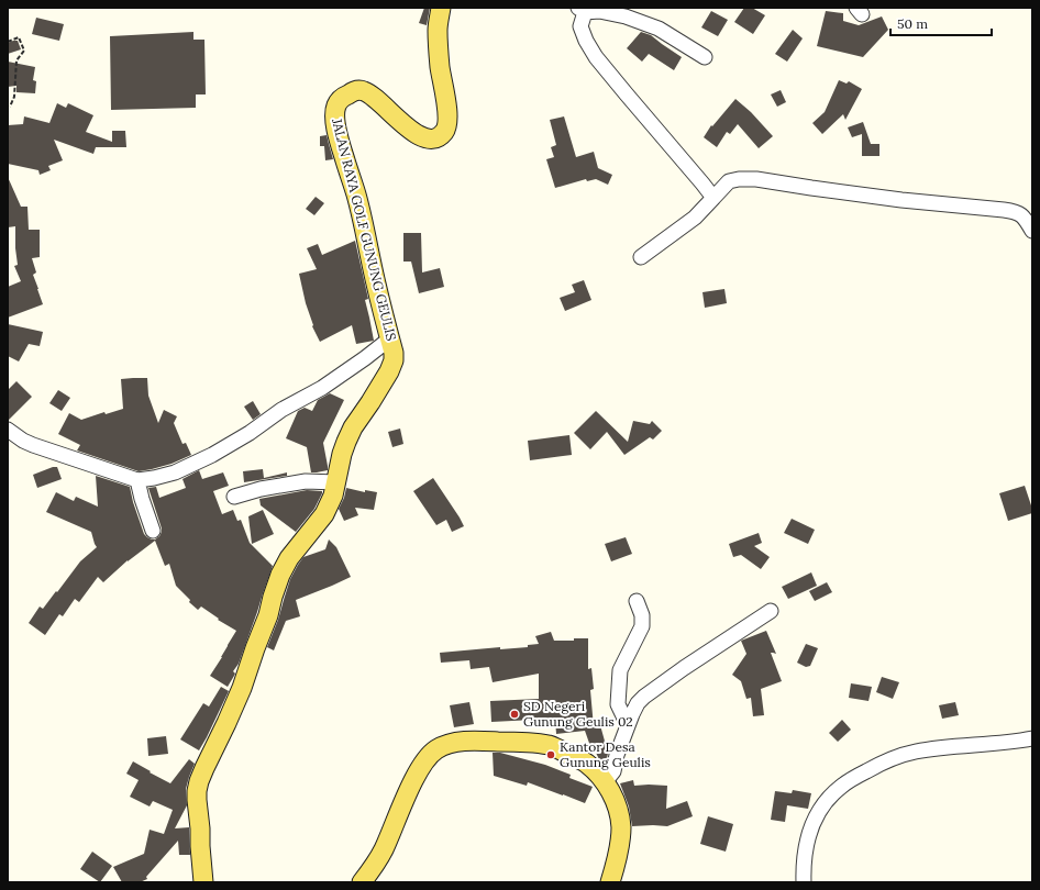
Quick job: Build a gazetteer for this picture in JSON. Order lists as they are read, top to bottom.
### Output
{
  "streets": {
    "main road": ["JALAN RAYA GOLF GUNUNG GEULIS"]
  },
  "places": ["SD Negeri Gunung Geulis 02", "Kantor Desa Gunung Geulis"],
  "scale_bar": "50 m"
}
